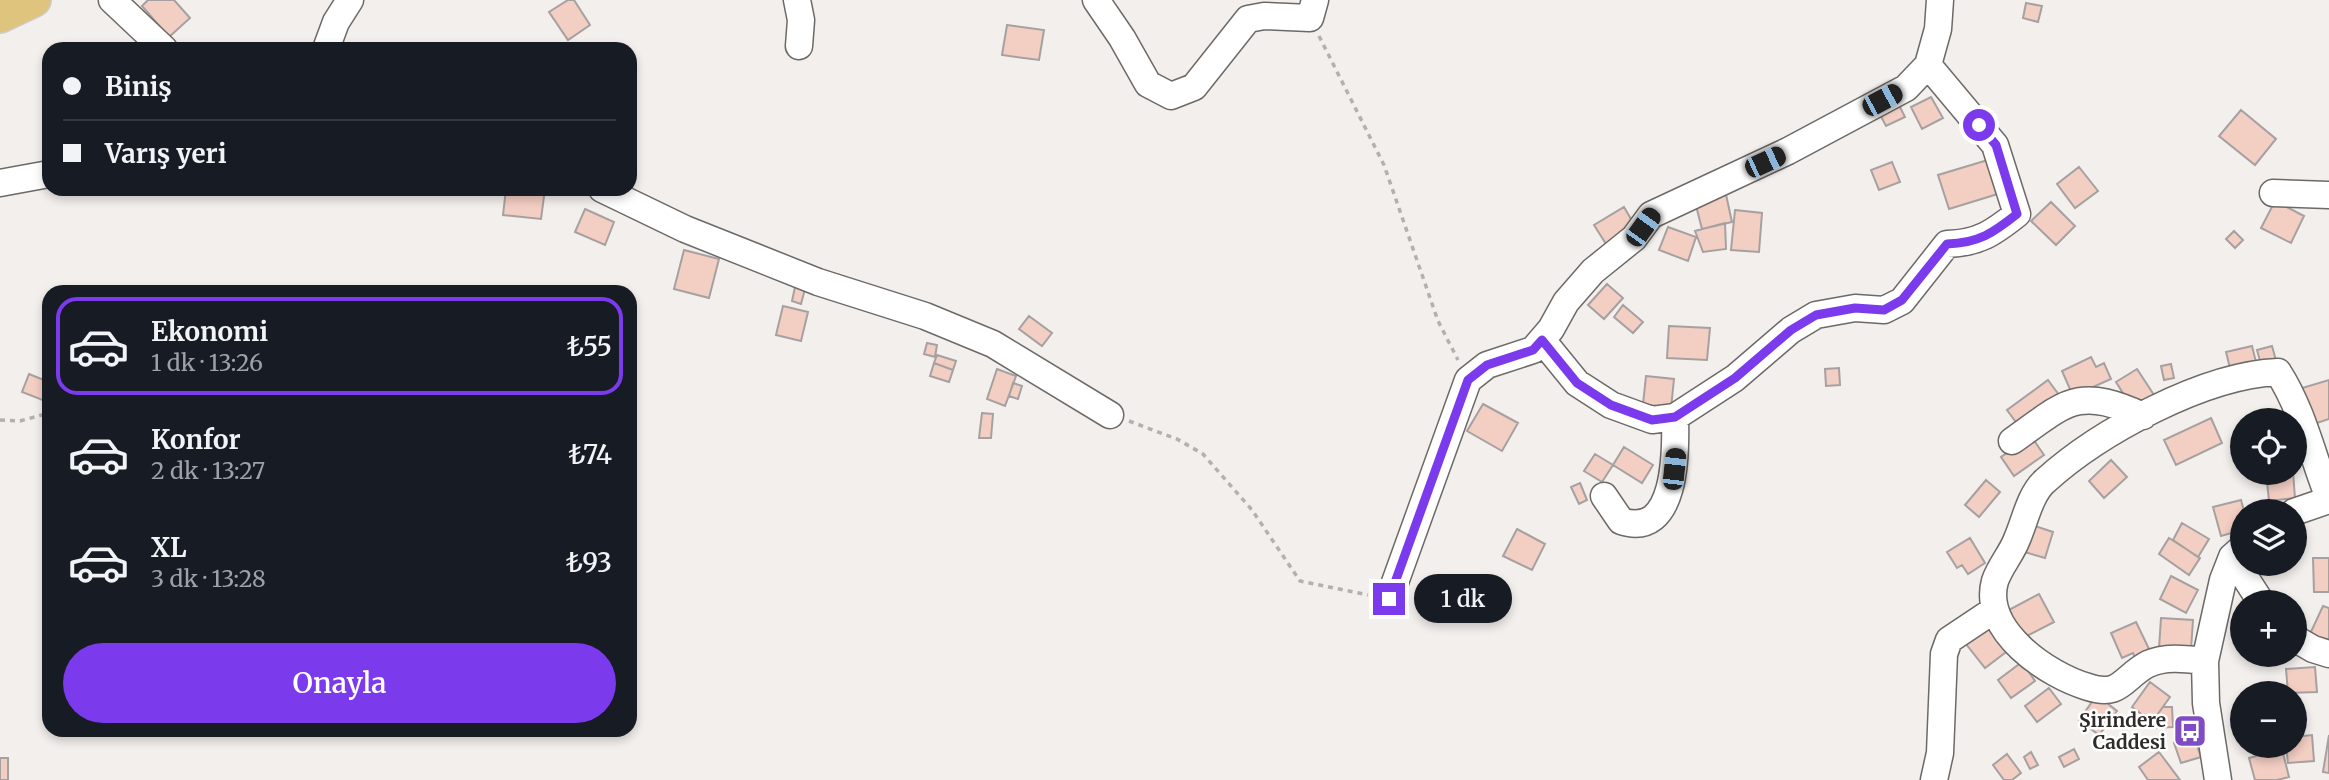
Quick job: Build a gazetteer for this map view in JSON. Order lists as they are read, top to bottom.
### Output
{
  "places": {
    "bus stop": ["Şirindere Caddesi"]
  },
  "page": {
    "banner": ["Biniş", "Varış yeri"],
    "list": [
      {
        "name": "Ekonomi",
        "note": "1 dk · 13:26",
        "value": "₺55"
      },
      {
        "name": "Konfor",
        "note": "2 dk · 13:27",
        "value": "₺74"
      },
      {
        "name": "XL",
        "note": "3 dk · 13:28",
        "value": "₺93"
      }
    ],
    "map_buttons": ["+", "−"],
    "bubble": "1 dk",
    "buttons": "Onayla"
  }
}
